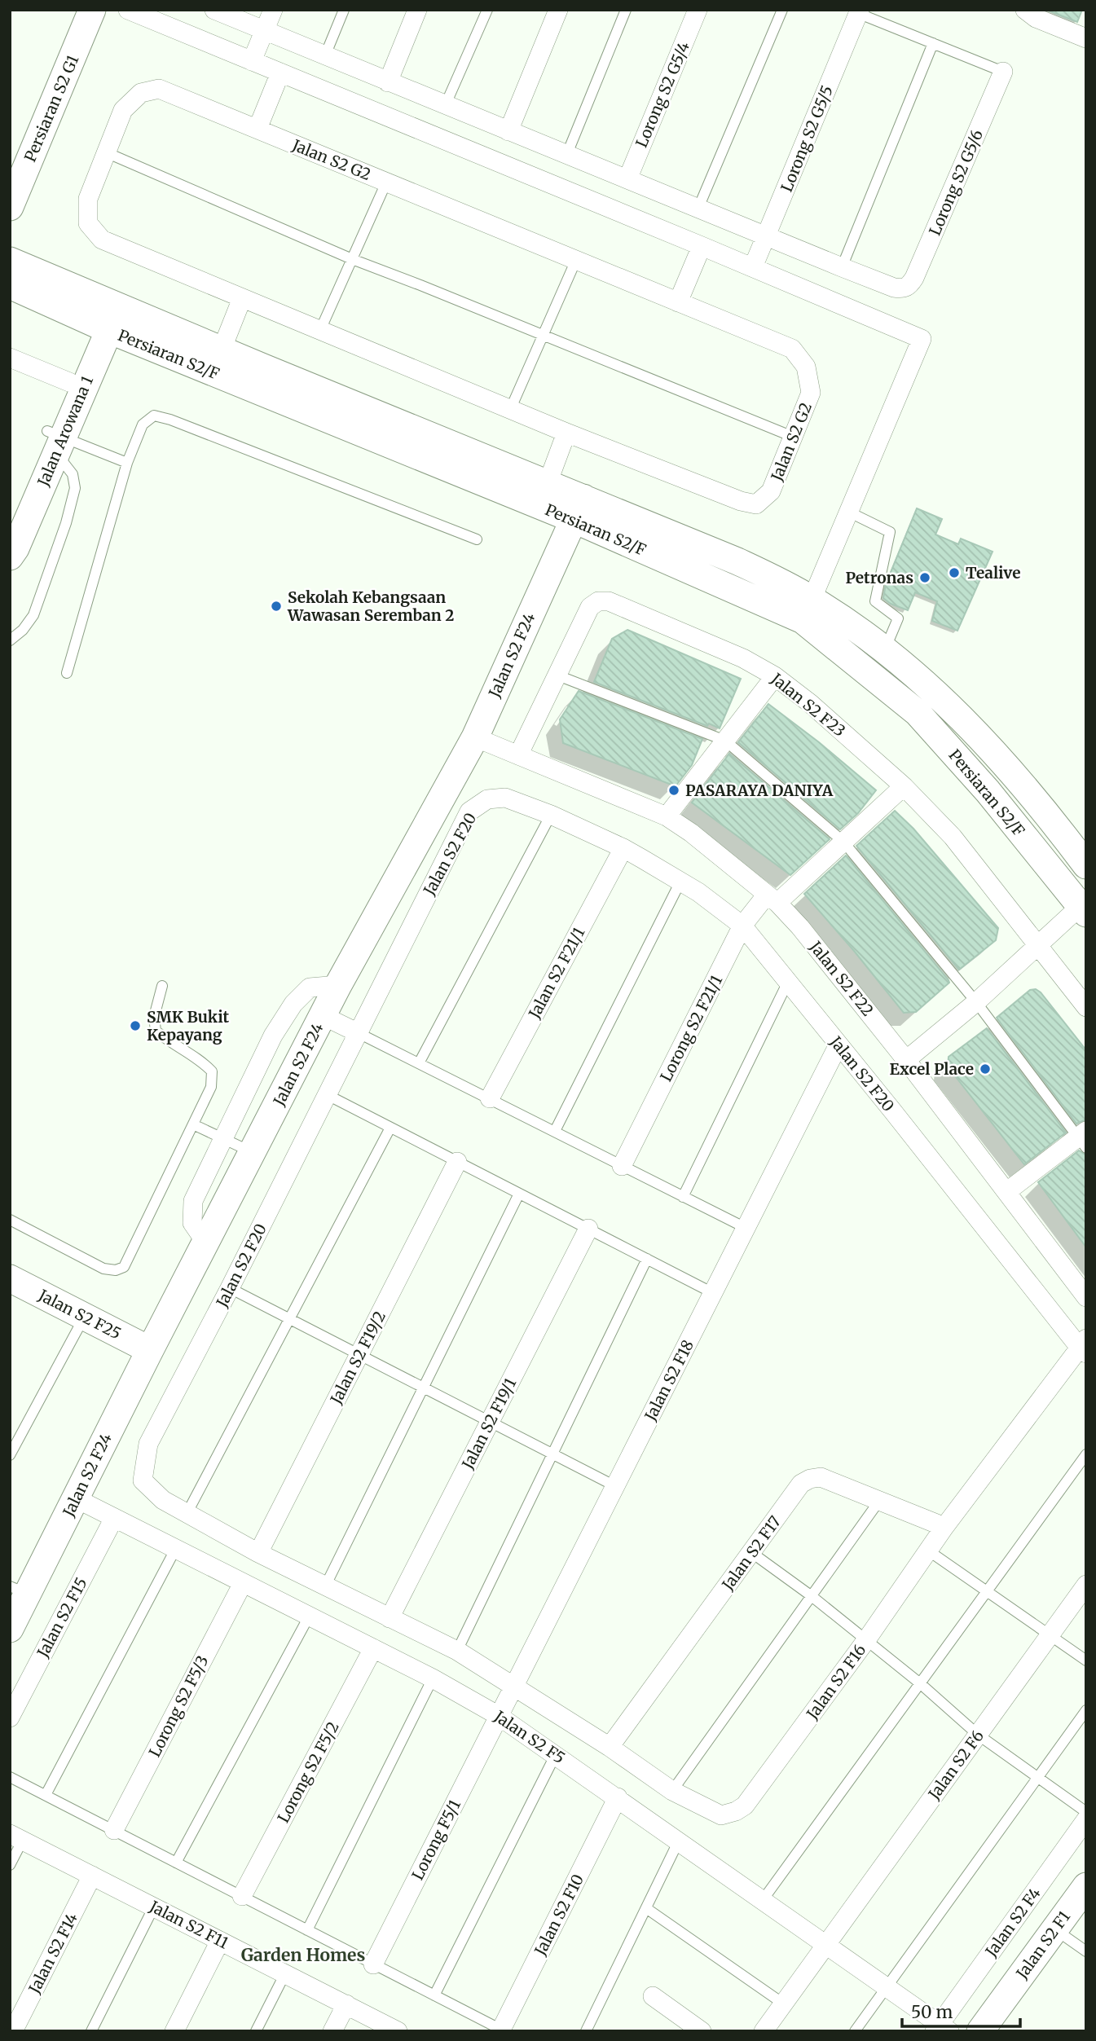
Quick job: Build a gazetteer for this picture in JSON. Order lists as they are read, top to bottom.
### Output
{
  "streets": {
    "street": [
      "Lorong S2 G5/4",
      "Persiaran S2 G1",
      "Lorong S2 G5/5",
      "Jalan S2 G2",
      "Lorong S2 G5/6",
      "Persiaran S2/F",
      "Jalan Arowana 1",
      "Jalan S2 F24",
      "Jalan S2 F23",
      "Jalan S2 F20",
      "Jalan S2 F21/1",
      "Jalan S2 F22",
      "Lorong S2 F21/1",
      "Jalan S2 F25",
      "Jalan S2 F19/2",
      "Jalan S2 F18",
      "Jalan S2 F19/1",
      "Jalan S2 F17",
      "Jalan S2 F15",
      "Jalan S2 F16",
      "Lorong S2 F5/3",
      "Jalan S2 F5",
      "Jalan S2 F6",
      "Lorong S2 F5/2",
      "Lorong F5/1",
      "Jalan S2 F10",
      "Jalan S2 F4",
      "Jalan S2 F11",
      "Jalan S2 F1",
      "Jalan S2 F14"
    ]
  },
  "crossings": [
    ["Persiaran S2/F", "Jalan Arowana 1"],
    ["Persiaran S2/F", "Jalan S2 F24"],
    ["Jalan S2 F24", "Jalan S2 F22"],
    ["Jalan S2 F24", "Jalan S2 F25"],
    ["Jalan S2 F24", "Jalan S2 F5"],
    ["Jalan S2 F23", "Jalan S2 F22"],
    ["Jalan S2 F23", "Lorong S2 F21/1"],
    ["Jalan S2 F20", "Jalan S2 F21/1"],
    ["Jalan S2 F20", "Lorong S2 F21/1"],
    ["Jalan S2 F20", "Jalan S2 F19/2"],
    ["Jalan S2 F20", "Jalan S2 F18"],
    ["Jalan S2 F20", "Jalan S2 F19/1"],
    ["Jalan S2 F20", "Jalan S2 F16"],
    ["Jalan S2 F22", "Lorong S2 F21/1"],
    ["Jalan S2 F18", "Jalan S2 F16"],
    ["Jalan S2 F18", "Jalan S2 F5"],
    ["Jalan S2 F18", "Lorong F5/1"],
    ["Jalan S2 F19/1", "Jalan S2 F16"],
    ["Jalan S2 F17", "Jalan S2 F16"],
    ["Jalan S2 F15", "Jalan S2 F5"],
    ["Lorong S2 F5/3", "Jalan S2 F5"],
    ["Jalan S2 F5", "Jalan S2 F6"],
    ["Jalan S2 F5", "Lorong S2 F5/2"],
    ["Jalan S2 F5", "Lorong F5/1"],
    ["Jalan S2 F5", "Jalan S2 F10"],
    ["Jalan S2 F5", "Jalan S2 F4"],
    ["Jalan S2 F11", "Jalan S2 F14"]
  ],
  "districts": ["Garden Homes"],
  "places": [
    "Tealive",
    "Petronas",
    "Sekolah Kebangsaan Wawasan Seremban 2",
    "PASARAYA DANIYA",
    "SMK Bukit Kepayang",
    "Excel Place"
  ],
  "scale_bar": "50 m"
}
